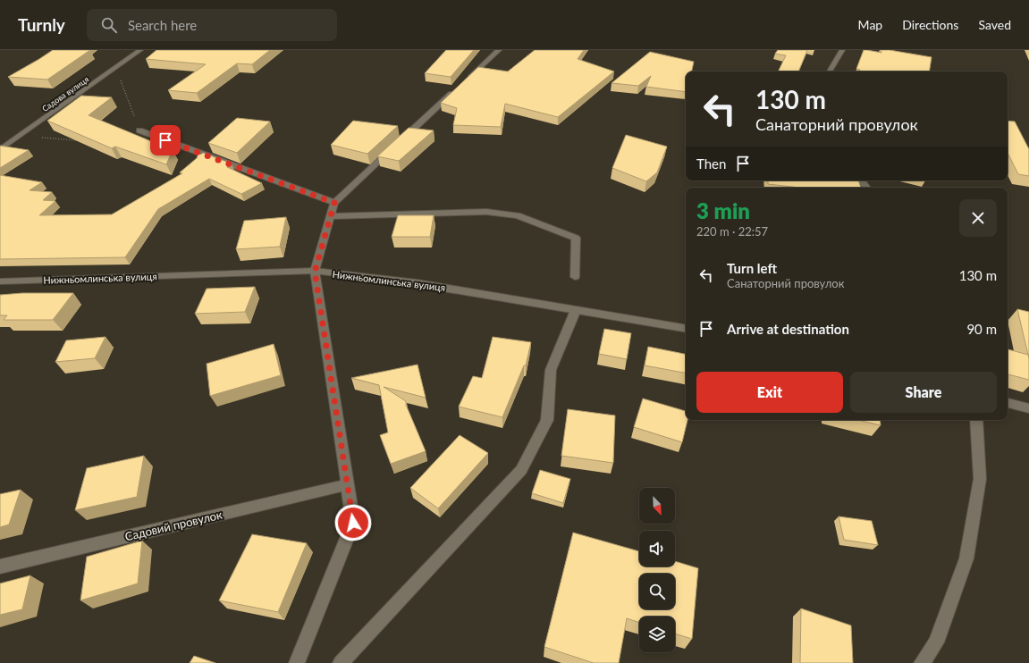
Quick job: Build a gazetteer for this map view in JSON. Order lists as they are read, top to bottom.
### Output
{
  "streets": {
    "street": ["Садова вулиця", "Нижньомлинська вулиця", "Садовий провулок"]
  },
  "north": "bottom right",
  "page": {
    "header": "Turnly",
    "search": "Search here",
    "nav": ["Map", "Directions", "Saved"],
    "turn": ["130 m", "Санаторний провулок"],
    "then": "Then",
    "heading": ["3 min", "220 m · 22:57"],
    "list": [
      {
        "name": "Turn left",
        "note": "Санаторний провулок",
        "value": "130 m"
      },
      {
        "name": "Arrive at destination",
        "value": "90 m"
      }
    ],
    "buttons": ["Exit", "Share"]
  }
}
